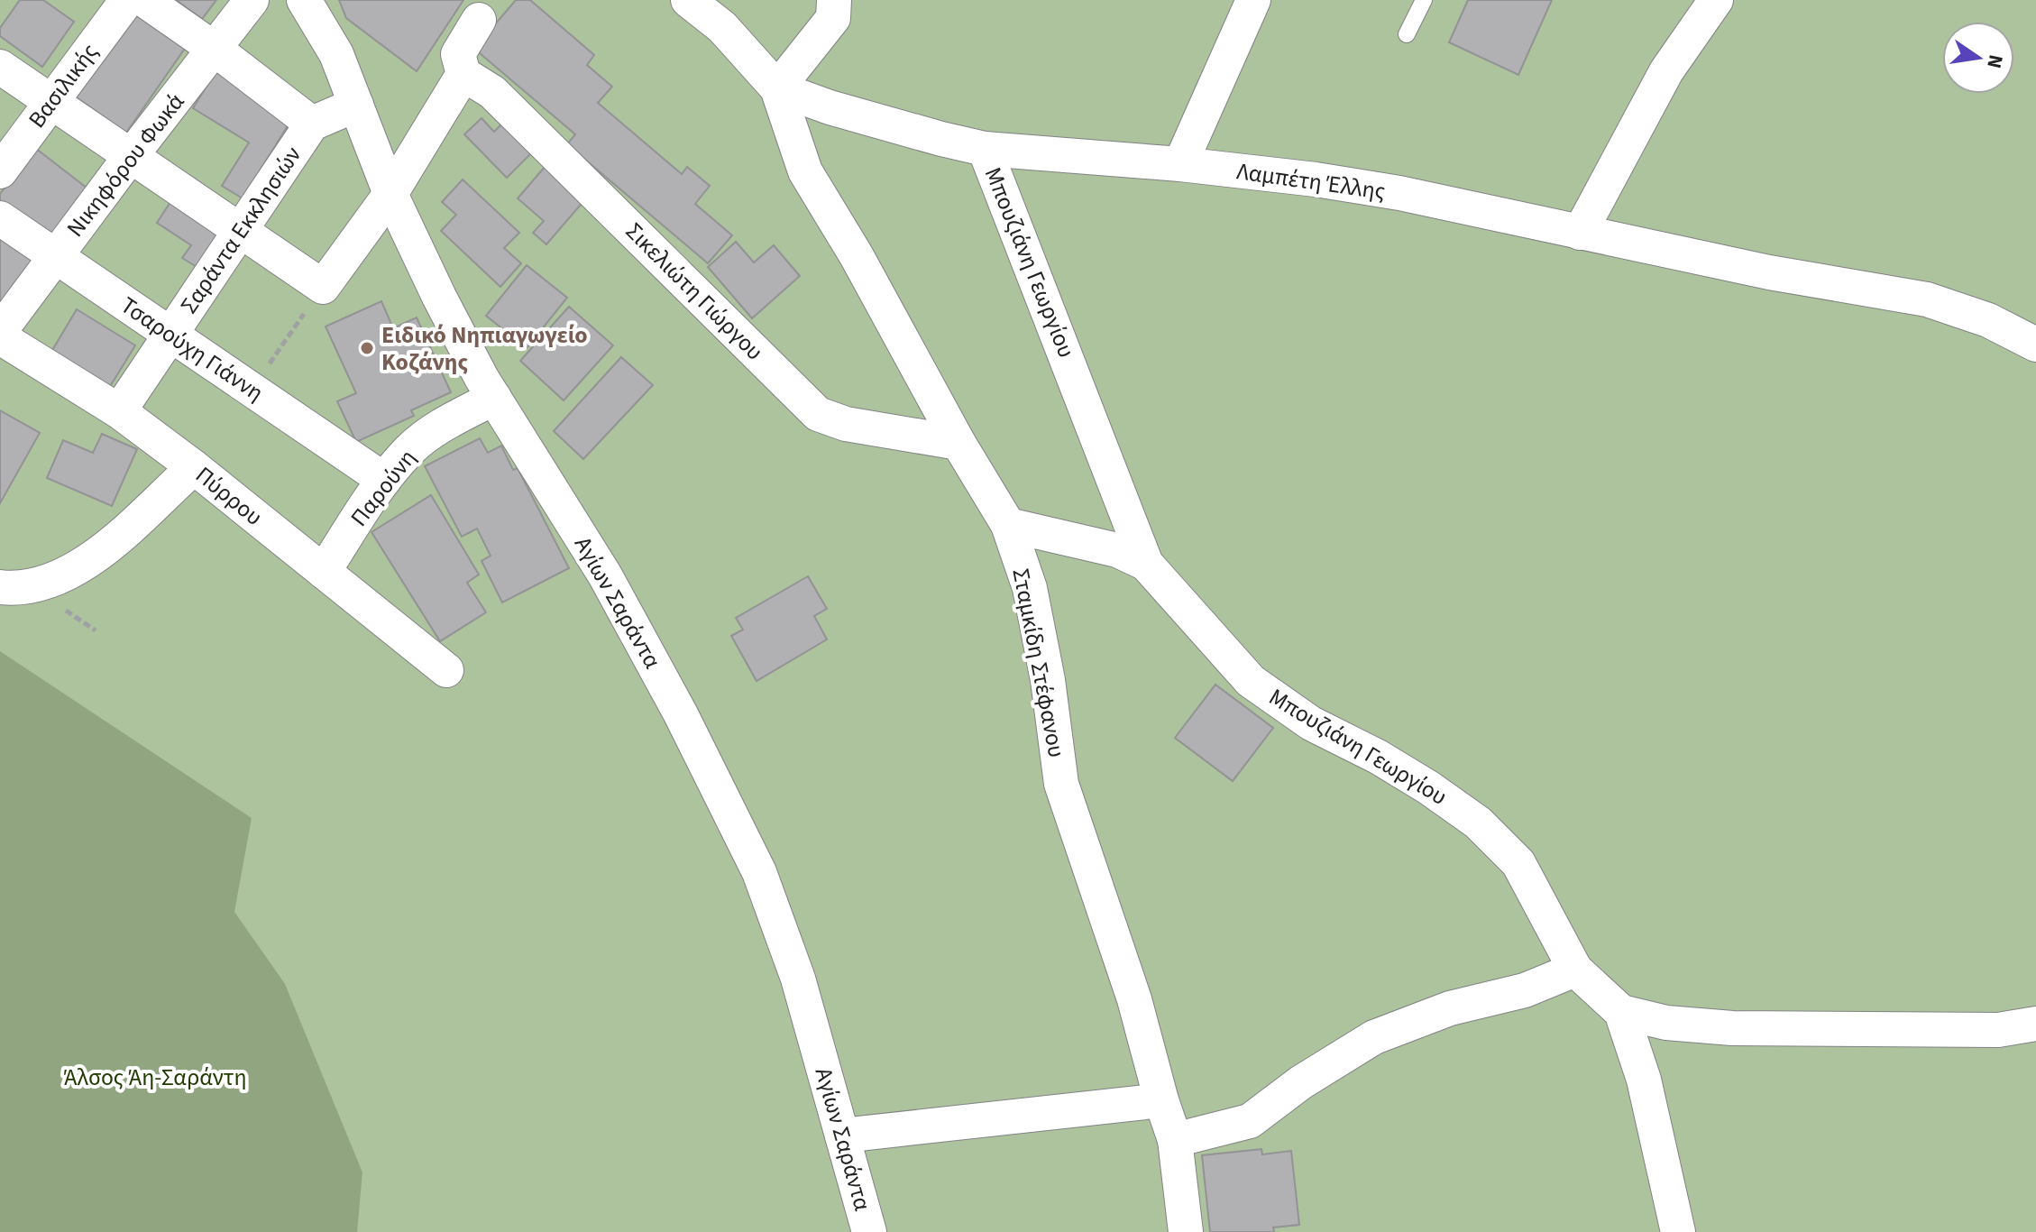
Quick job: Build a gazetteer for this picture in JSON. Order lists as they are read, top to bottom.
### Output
{
  "streets": {
    "street": [
      "Βασιλικής",
      "Νικηφόρου Φωκά",
      "Λαμπέτη Έλλης",
      "Σαράντα Εκκλησιών",
      "Μπουζιάνη Γεωργίου",
      "Σικελιώτη Γιώργου",
      "Τσαρούχη Γιάννη",
      "Παρούνη",
      "Πύρρου",
      "Αγίων Σαράντα",
      "Σταμκίδη Στέφανου"
    ]
  },
  "crossings": [
    ["Νικηφόρου Φωκά", "Τσαρούχη Γιάννη"],
    ["Λαμπέτη Έλλης", "Μπουζιάνη Γεωργίου"],
    ["Λαμπέτη Έλλης", "Σταμκίδη Στέφανου"],
    ["Σαράντα Εκκλησιών", "Τσαρούχη Γιάννη"],
    ["Σαράντα Εκκλησιών", "Πύρρου"],
    ["Σαράντα Εκκλησιών", "Αγίων Σαράντα"],
    ["Σικελιώτη Γιώργου", "Σταμκίδη Στέφανου"],
    ["Τσαρούχη Γιάννη", "Παρούνη"],
    ["Παρούνη", "Πύρρου"],
    ["Παρούνη", "Αγίων Σαράντα"]
  ],
  "parks": ["Άλσος Άη-Σαράντη"],
  "places": ["Ειδικό Νηπιαγωγείο Κοζάνης"],
  "north": "right"
}
